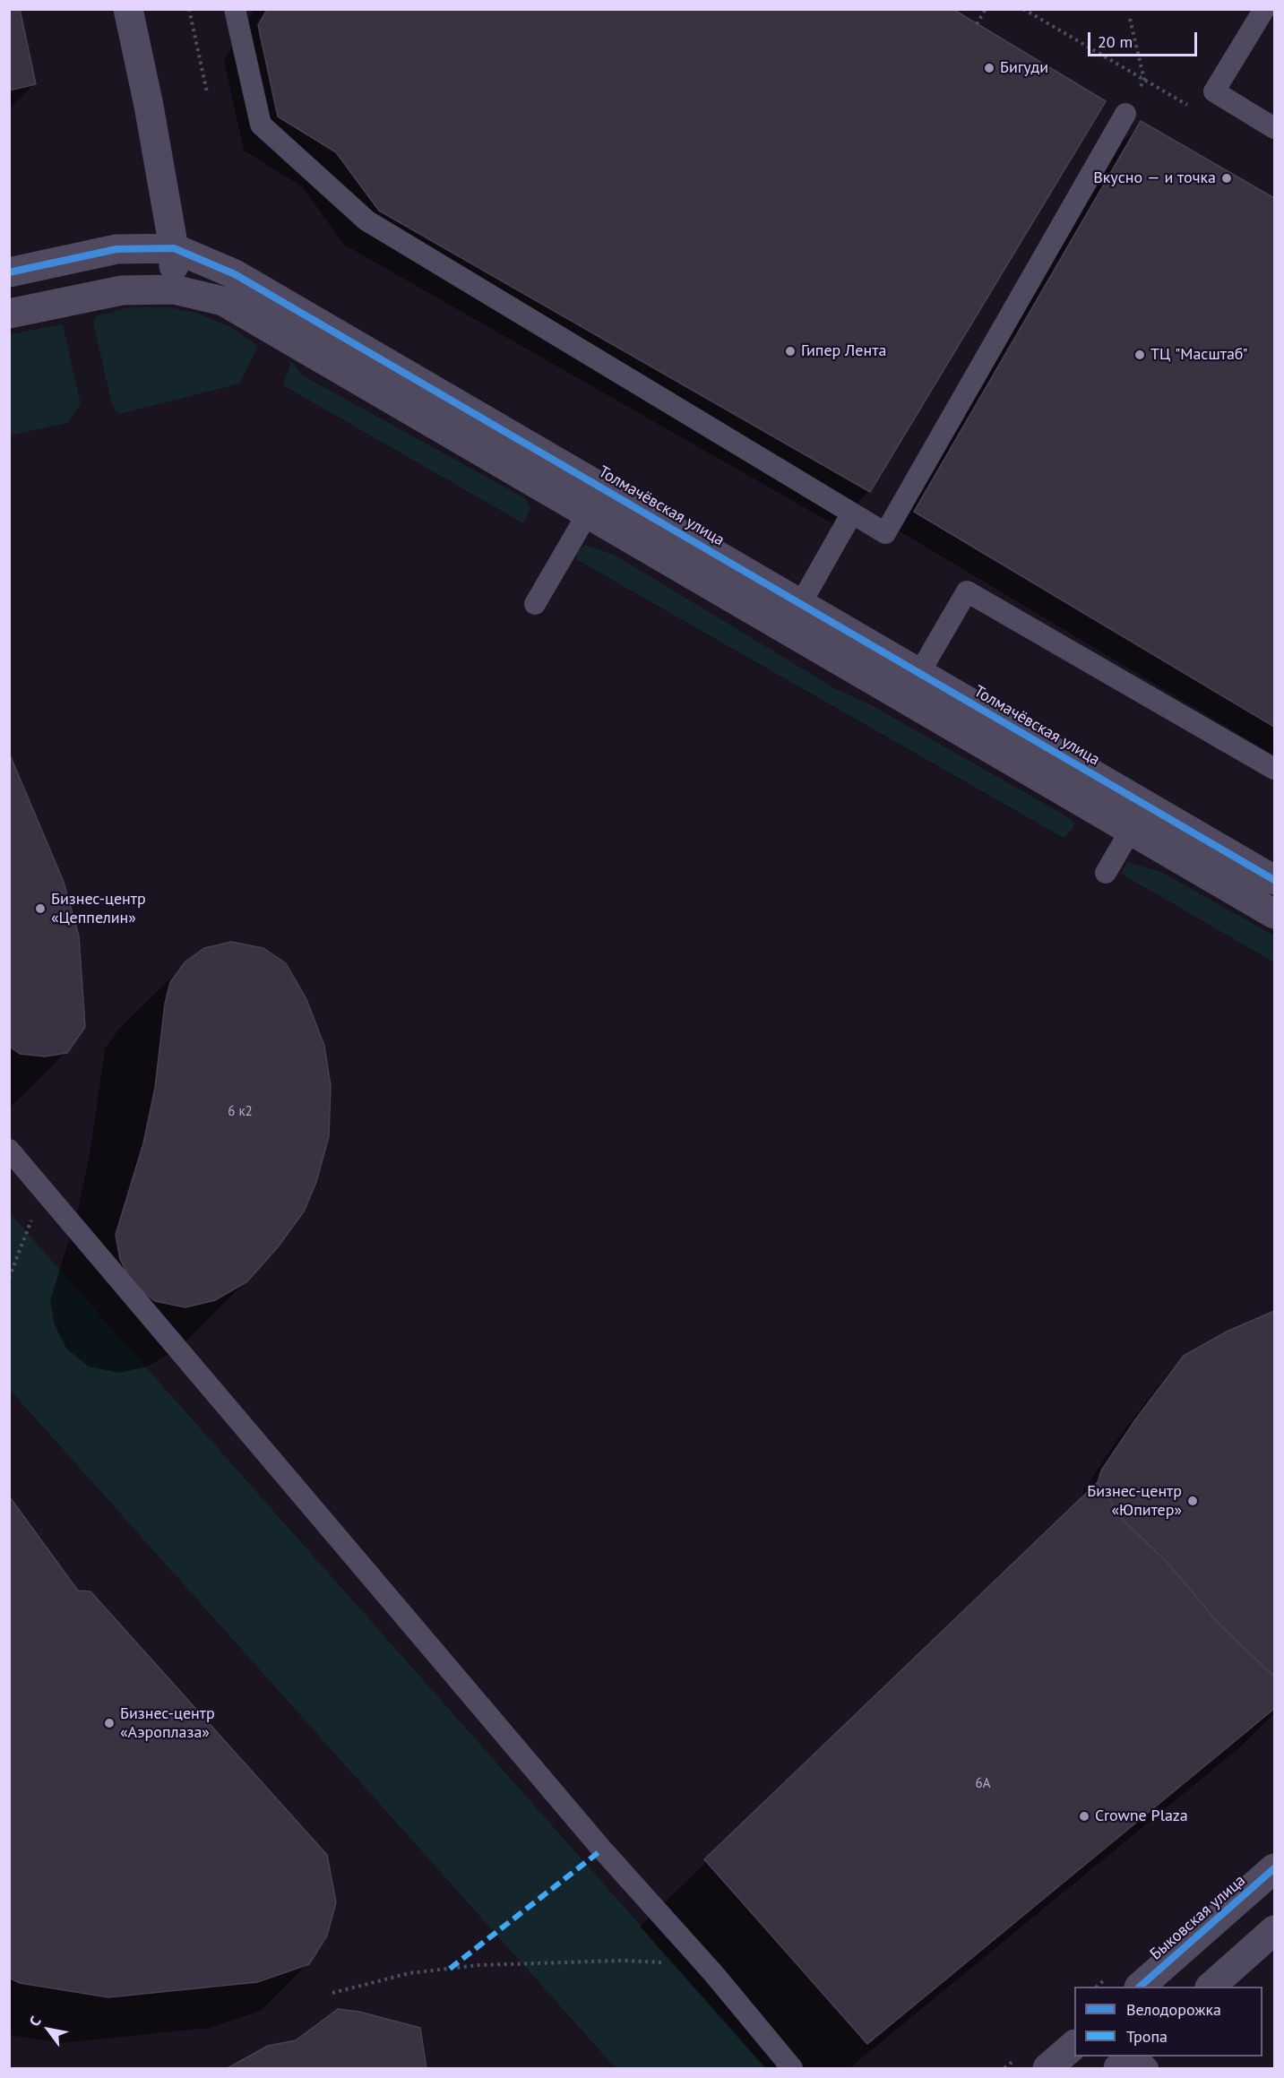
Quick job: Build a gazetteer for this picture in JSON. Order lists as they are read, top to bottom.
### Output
{
  "streets": {
    "street": ["Толмачёвская улица", "Быковская улица"]
  },
  "places": [
    "Бигуди",
    "Вкусно — и точка",
    "Гипер Лента",
    "ТЦ \"Масштаб\"",
    "Бизнес-центр «Цеппелин»",
    "Бизнес-центр «Юпитер»",
    "Бизнес-центр «Аэроплаза»",
    "Crowne Plaza"
  ],
  "house_numbers": ["6 к2", "6А"],
  "legend": ["Велодорожка", "Тропа"],
  "scale_bar": "20 m",
  "north": "top left"
}
